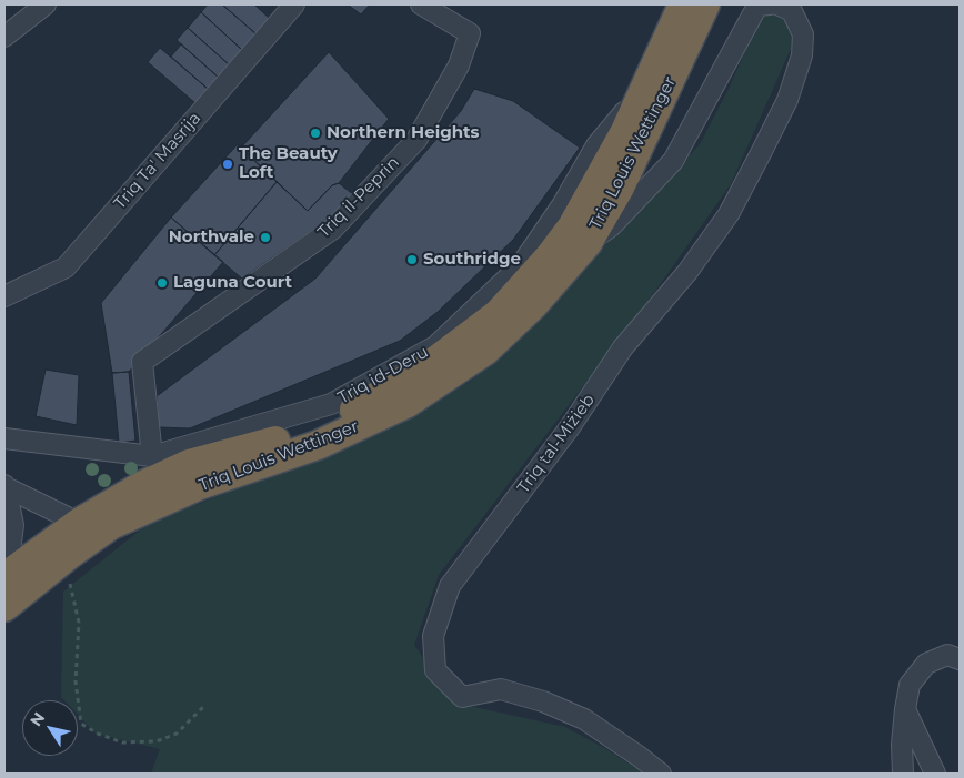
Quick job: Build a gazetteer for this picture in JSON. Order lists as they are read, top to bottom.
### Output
{
  "streets": {
    "highway": ["Triq Louis Wettinger"],
    "street": [
      "Triq Ta' Masrija",
      "Triq il-Peprin",
      "Triq id-Deru",
      "Triq tal-Miżieb"
    ]
  },
  "crossings": [
    ["Triq Louis Wettinger", "Triq id-Deru"],
    ["Triq il-Peprin", "Triq id-Deru"]
  ],
  "places": [
    "Northern Heights",
    "The Beauty Loft",
    "Northvale",
    "Southridge",
    "Laguna Court"
  ],
  "north": "top left"
}
